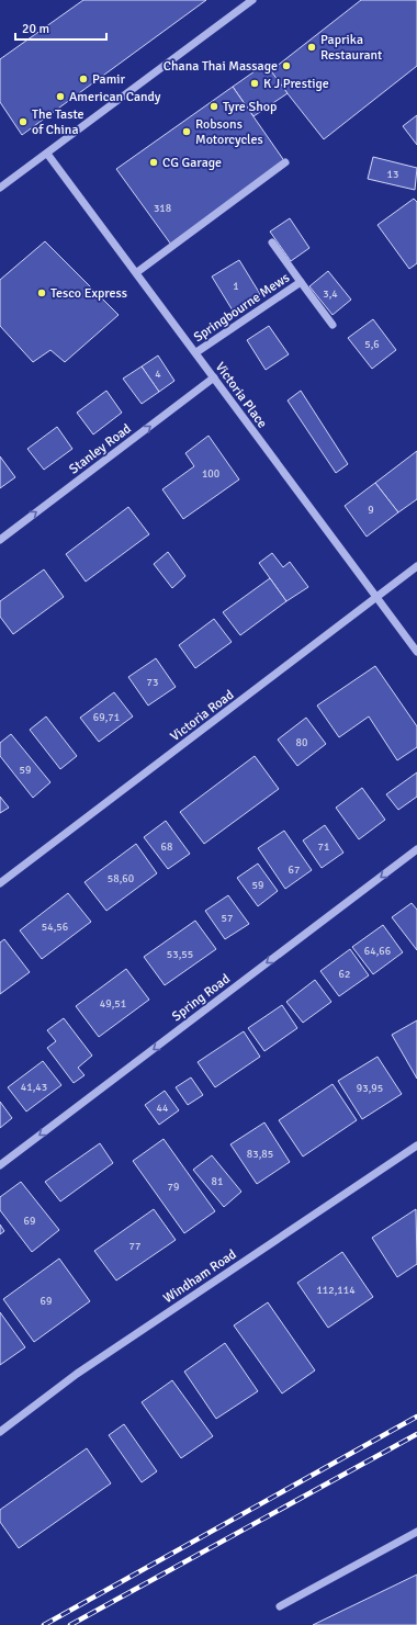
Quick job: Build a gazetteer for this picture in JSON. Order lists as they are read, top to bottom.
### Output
{
  "streets": {
    "street": [
      "Springbourne Mews",
      "Victoria Place",
      "Stanley Road",
      "Victoria Road",
      "Spring Road",
      "Windham Road"
    ]
  },
  "crossings": [
    ["Springbourne Mews", "Victoria Place"],
    ["Victoria Place", "Stanley Road"],
    ["Victoria Place", "Victoria Road"]
  ],
  "one_way": ["Stanley Road", "Spring Road"],
  "places": [
    "Paprika Restaurant",
    "Chana Thai Massage",
    "Pamir",
    "K J Prestige",
    "American Candy",
    "Tyre Shop",
    "The Taste of China",
    "Robsons Motorcycles",
    "CG Garage",
    "Tesco Express"
  ],
  "house_numbers": [
    "13",
    "318",
    "1",
    "3,4",
    "5,6",
    "4",
    "100",
    "9",
    "73",
    "69,71",
    "80",
    "59",
    "68",
    "71",
    "67",
    "58,60",
    "59",
    "57",
    "54,56",
    "64,66",
    "53,55",
    "62",
    "49,51",
    "41,43",
    "93,95",
    "44",
    "83,85",
    "81",
    "79",
    "69",
    "77",
    "112,114",
    "69"
  ],
  "scale_bar": "20 m"
}
